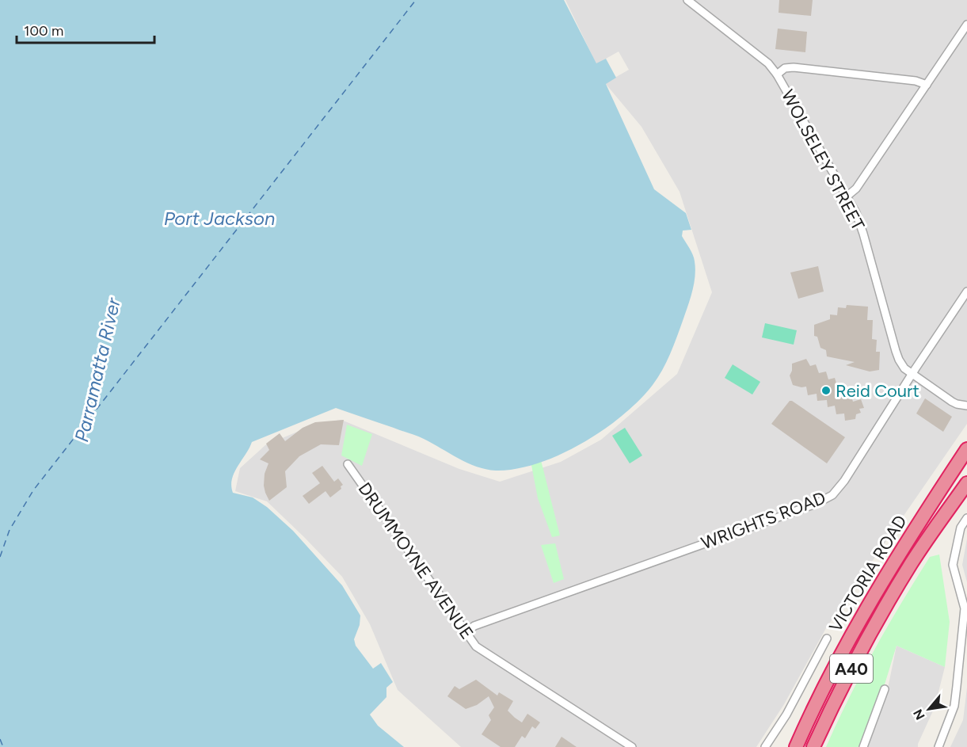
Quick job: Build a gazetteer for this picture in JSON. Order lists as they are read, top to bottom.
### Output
{
  "streets": {
    "highway": ["VICTORIA ROAD", "A40"],
    "street": ["WOLSELEY STREET", "WRIGHTS ROAD", "DRUMMOYNE AVENUE"]
  },
  "crossings": [
    ["WOLSELEY STREET", "WRIGHTS ROAD"],
    ["WRIGHTS ROAD", "DRUMMOYNE AVENUE"]
  ],
  "water": ["Port Jackson", "Parramatta River"],
  "places": ["Reid Court"],
  "scale_bar": "100 m",
  "north": "bottom left"
}
